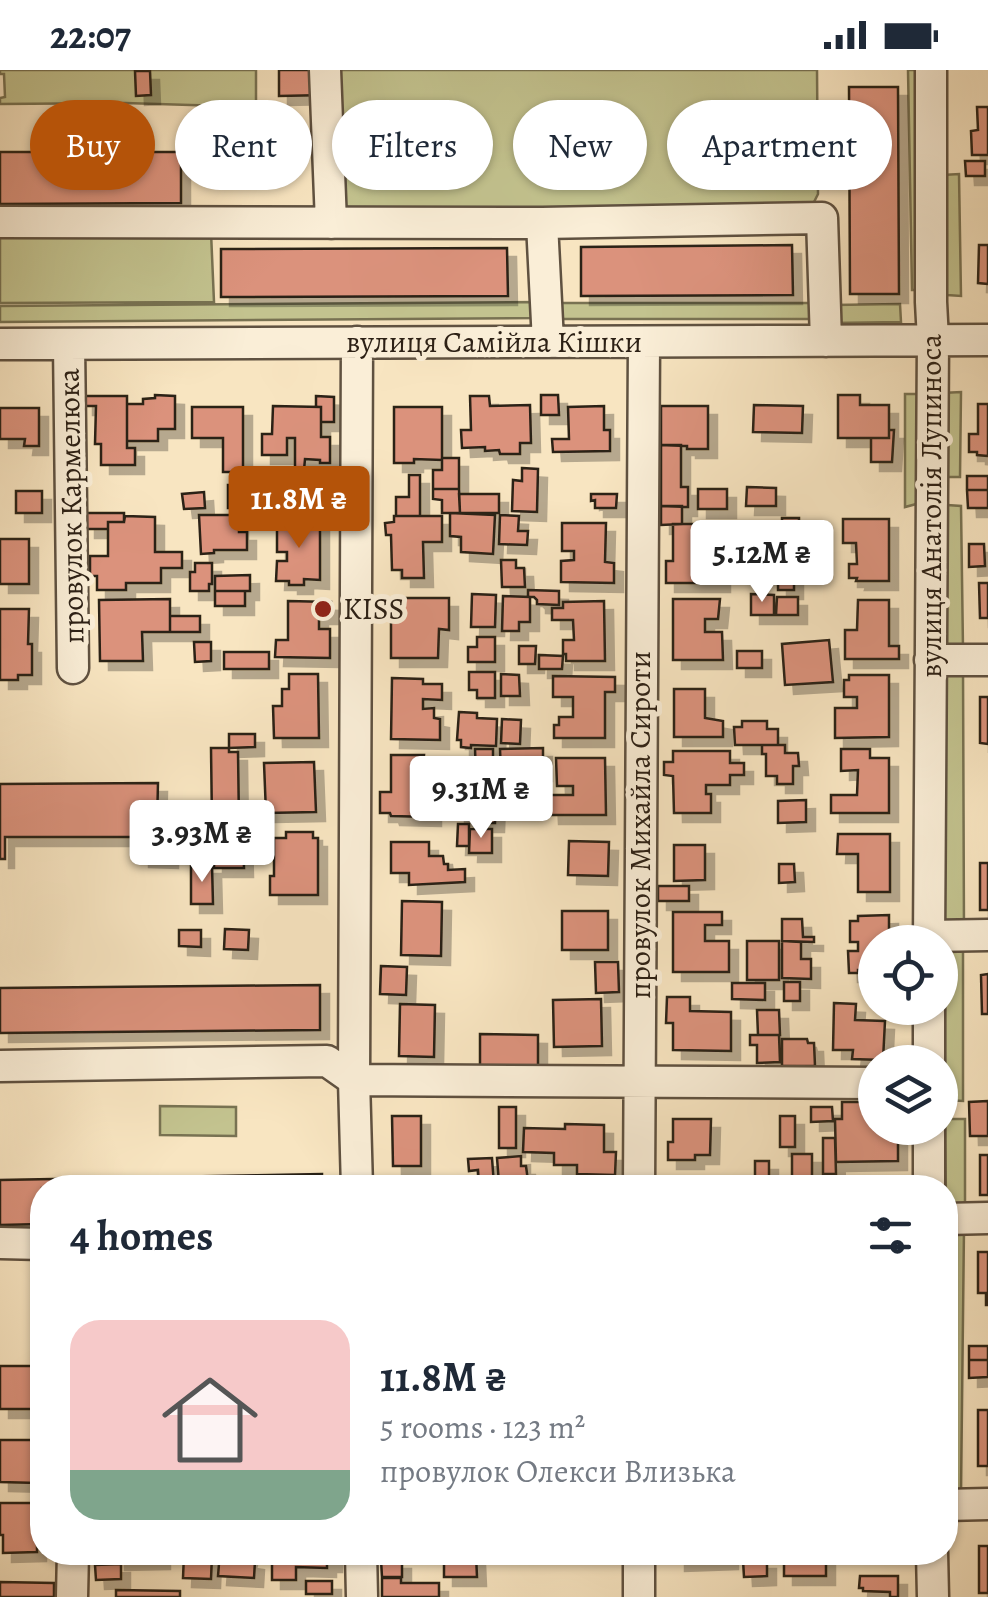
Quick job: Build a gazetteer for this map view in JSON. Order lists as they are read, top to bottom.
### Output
{
  "streets": {
    "street": [
      "вулиця Самійла Кішки",
      "провулок Кармелюка",
      "вулиця Анатолія Лупиноса",
      "провулок Михайла Сироти"
    ]
  },
  "crossings": [
    ["вулиця Самійла Кішки", "провулок Кармелюка"],
    ["вулиця Самійла Кішки", "вулиця Анатолія Лупиноса"],
    ["вулиця Самійла Кішки", "провулок Михайла Сироти"]
  ],
  "places": ["KISS"],
  "page": {
    "status": "22:07",
    "chip": [
      "Buy",
      "Rent",
      "Filters",
      "New",
      "Apartment"
    ],
    "price": [
      "11.8M ₴",
      "5.12M ₴",
      "9.31M ₴",
      "3.93M ₴"
    ],
    "heading": "4 homes",
    "list": [
      {
        "name": "11.8M ₴",
        "note": "5 rooms · 123 m² · провулок Олекси Влизька"
      }
    ]
  }
}
